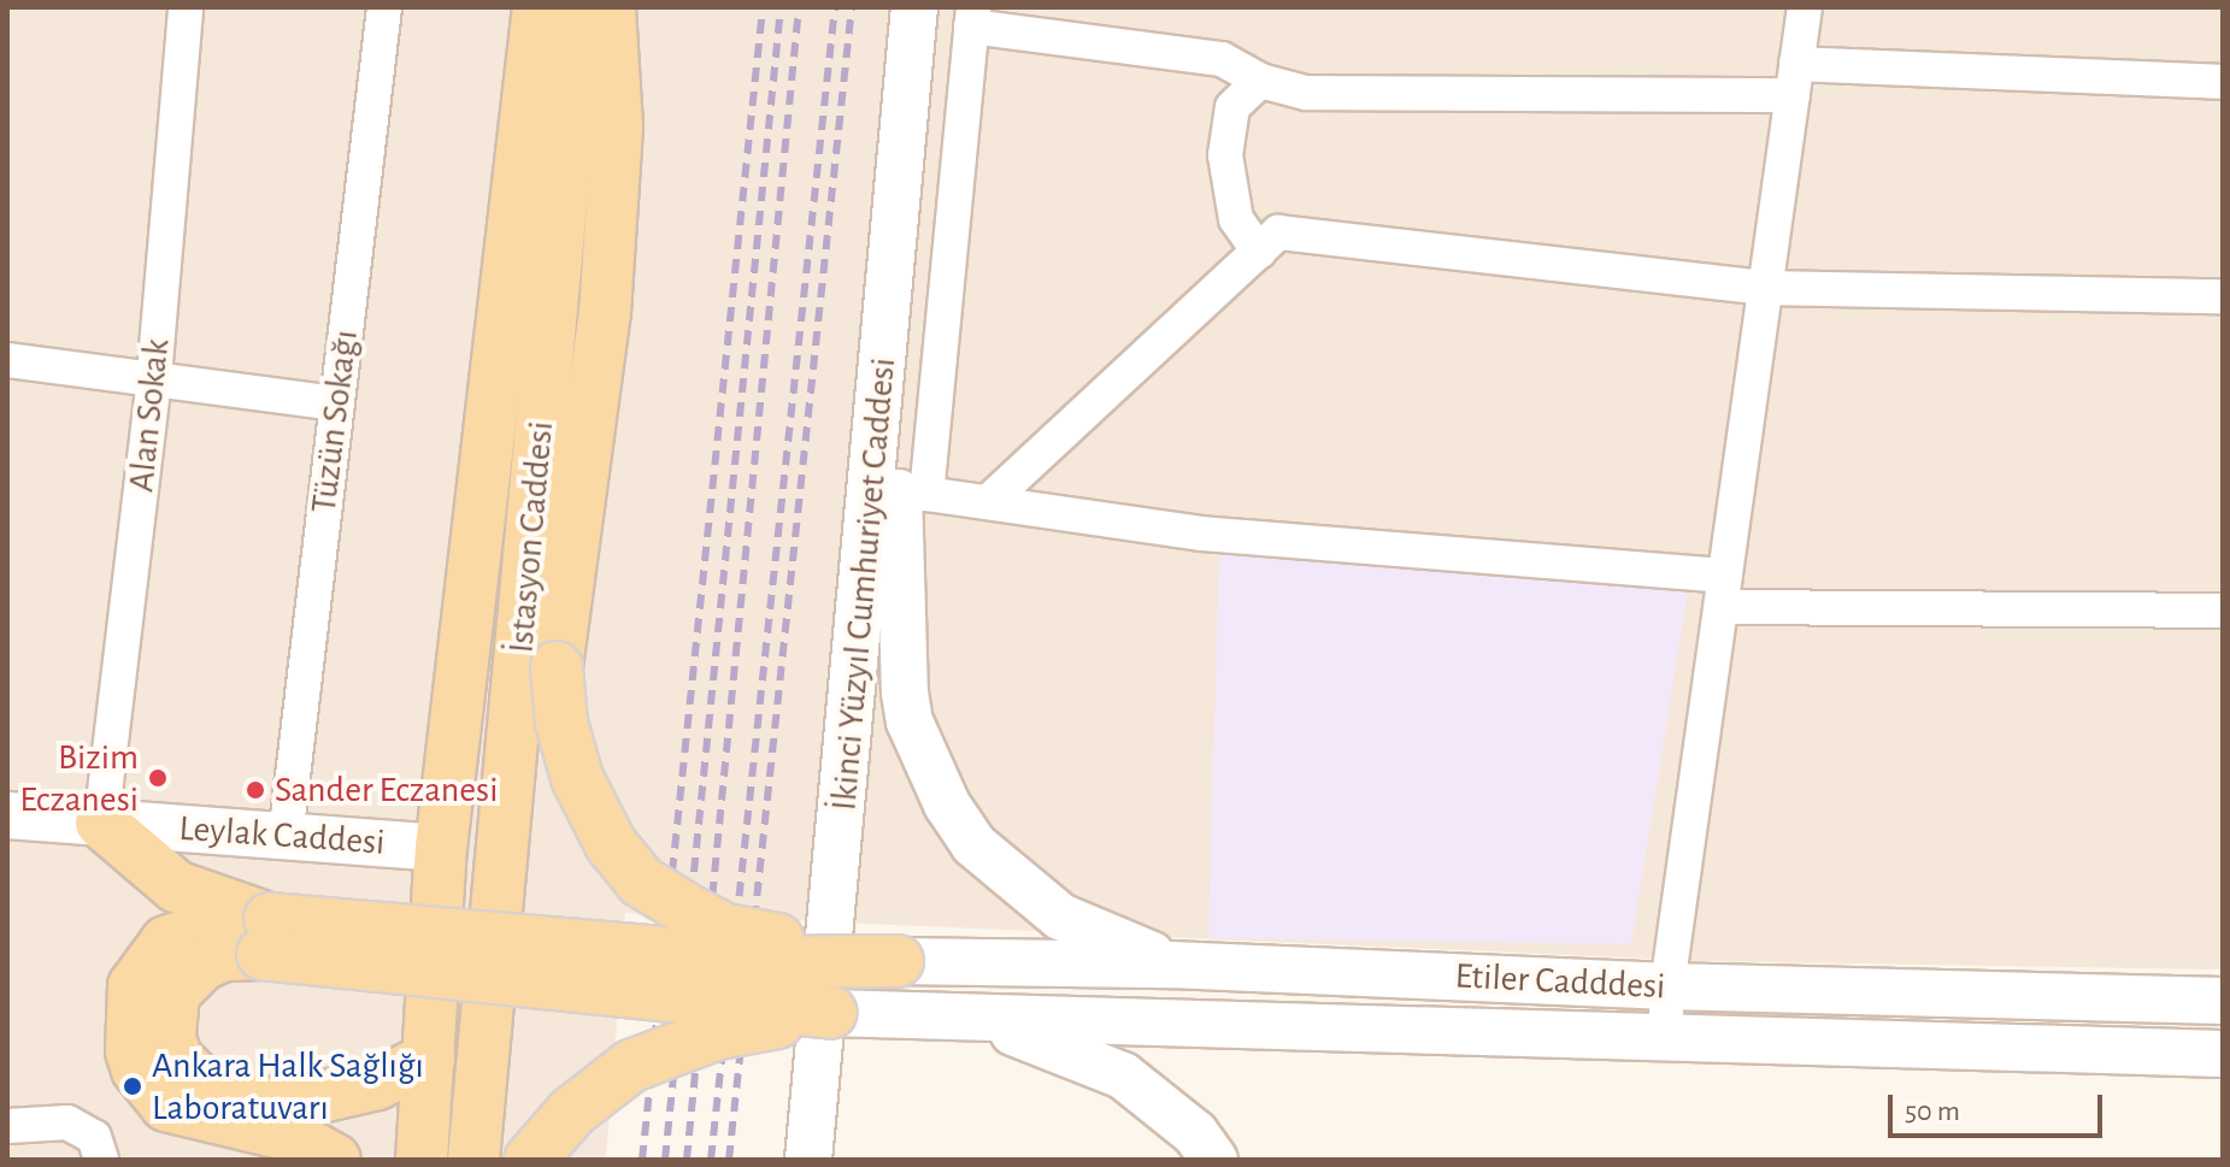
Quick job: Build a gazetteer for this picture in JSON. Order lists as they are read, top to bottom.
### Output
{
  "streets": {
    "main road": [
      "İstasyon Caddesi",
      "İkinci Yüzyıl Cumhuriyet Caddesi",
      "Leylak Caddesi",
      "Etiler Cadddesi"
    ],
    "street": ["Alan Sokak", "Tüzün Sokağı"]
  },
  "crossings": [
    ["Alan Sokak", "Leylak Caddesi"],
    ["Tüzün Sokağı", "Leylak Caddesi"],
    ["İstasyon Caddesi", "Leylak Caddesi"]
  ],
  "places": ["Bizim Eczanesi", "Sander Eczanesi", "Ankara Halk Sağlığı Laboratuvarı"],
  "scale_bar": "50 m"
}
